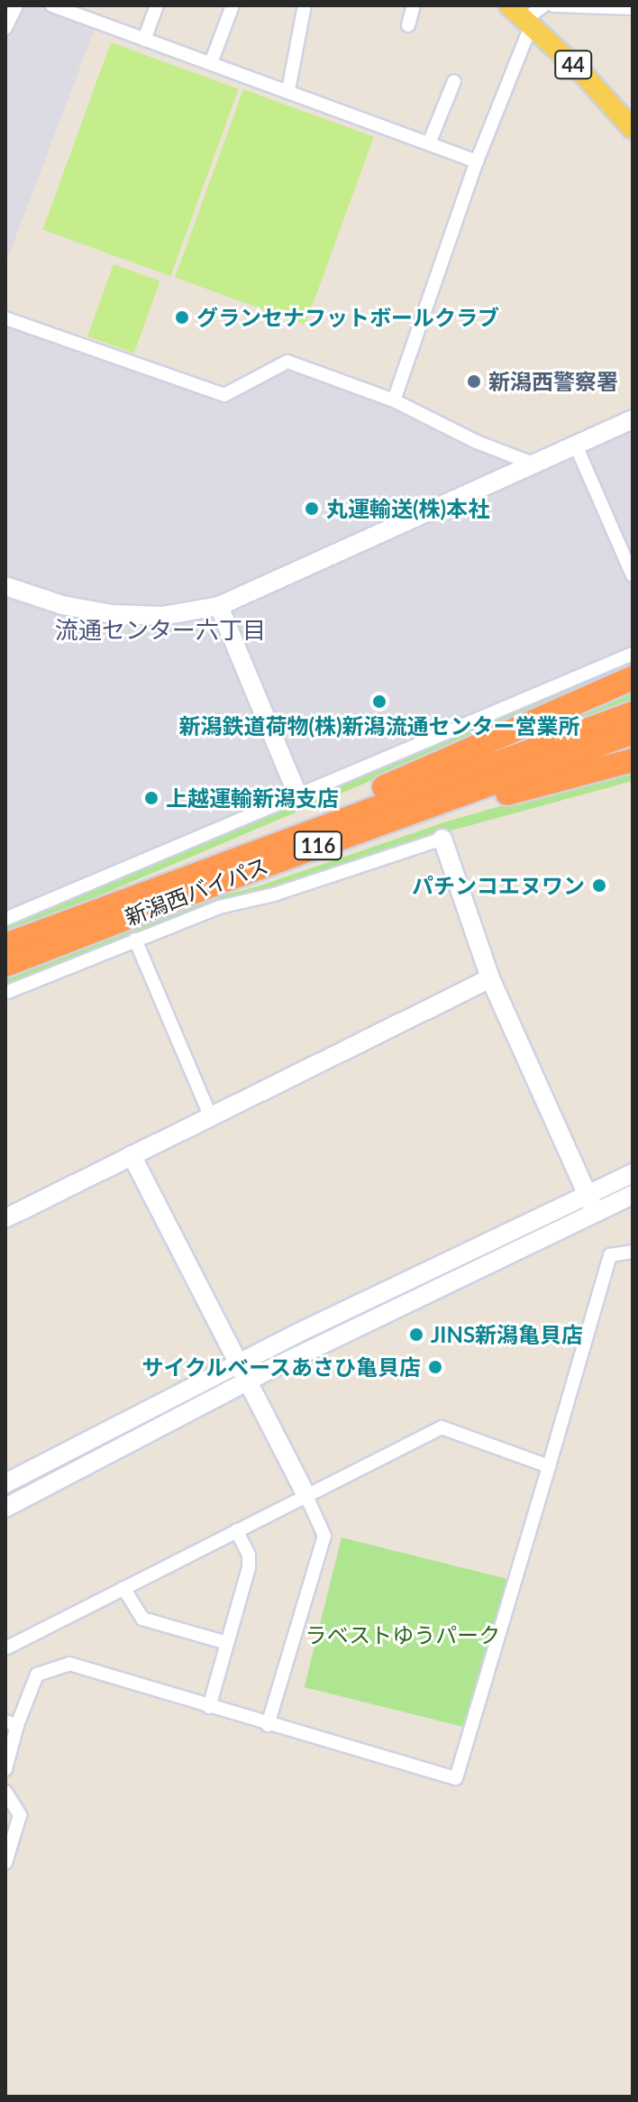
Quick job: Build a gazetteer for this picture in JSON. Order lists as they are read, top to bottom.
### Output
{
  "streets": {
    "highway": ["116", "新潟西バイパス"],
    "main road": ["44"]
  },
  "districts": ["流通センター六丁目"],
  "parks": ["ラベストゆうパーク"],
  "places": [
    "グランセナフットボールクラブ",
    "新潟西警察署",
    "丸運輸送(株)本社",
    "新潟鉄道荷物(株)新潟流通センター営業所",
    "上越運輸新潟支店",
    "パチンコエヌワン",
    "JINS新潟亀貝店",
    "サイクルベースあさひ亀貝店"
  ]
}
